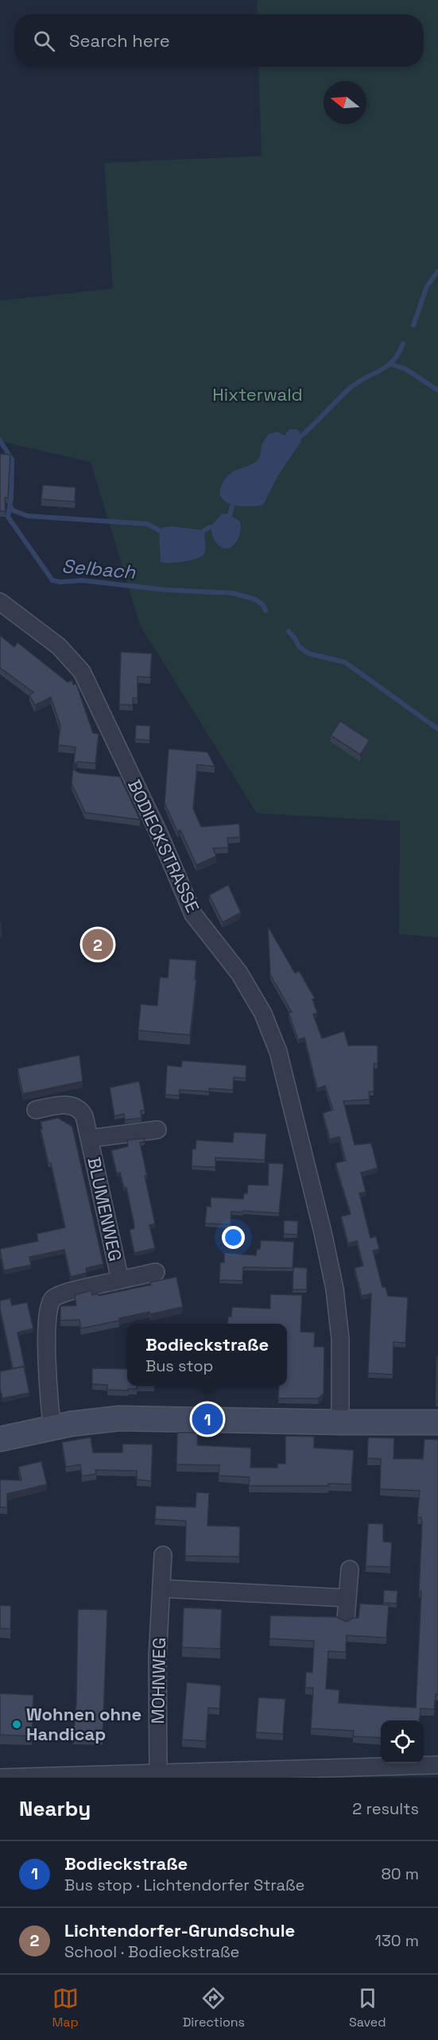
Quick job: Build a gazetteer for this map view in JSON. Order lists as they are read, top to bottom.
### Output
{
  "streets": {
    "street": ["BODIECKSTRASSE", "BLUMENWEG", "MOHNWEG"]
  },
  "water": ["Selbach"],
  "parks": ["Hixterwald"],
  "places": ["Wohnen ohne Handicap"],
  "north": "left",
  "page": {
    "search": "Search here",
    "pins": ["2", "1"],
    "popup": ["Bodieckstraße", "Bus stop"],
    "heading": ["Nearby", "2 results"],
    "list": [
      {
        "mark": "1",
        "name": "Bodieckstraße",
        "note": "Bus stop · Lichtendorfer Straße",
        "value": "80 m"
      },
      {
        "mark": "2",
        "name": "Lichtendorfer-Grundschule",
        "note": "School · Bodieckstraße",
        "value": "130 m"
      }
    ],
    "nav": ["Map", "Directions", "Saved"]
  }
}
